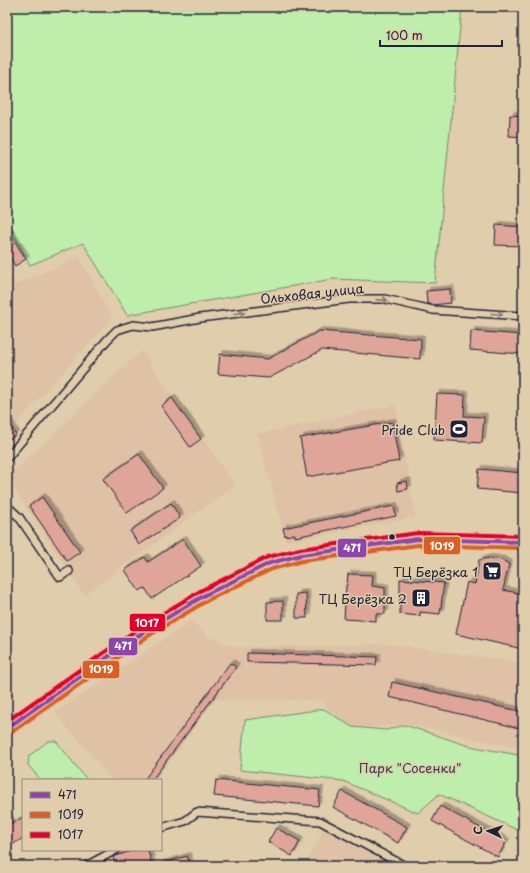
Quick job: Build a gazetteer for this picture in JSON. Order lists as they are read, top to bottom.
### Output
{
  "streets": {
    "street": ["Ольховая улица"]
  },
  "one_way": ["Ольховая улица"],
  "parks": ["Парк \"Сосенки\""],
  "places": {
    "sports": ["Pride Club"],
    "supermarket": ["ТЦ Берёзка 1"],
    "building": ["ТЦ Берёзка 2"]
  },
  "lines": ["transit line 1017", "transit line 471", "transit line 1019"],
  "legend": ["471", "1019", "1017"],
  "scale_bar": "100 m",
  "north": "left"
}
